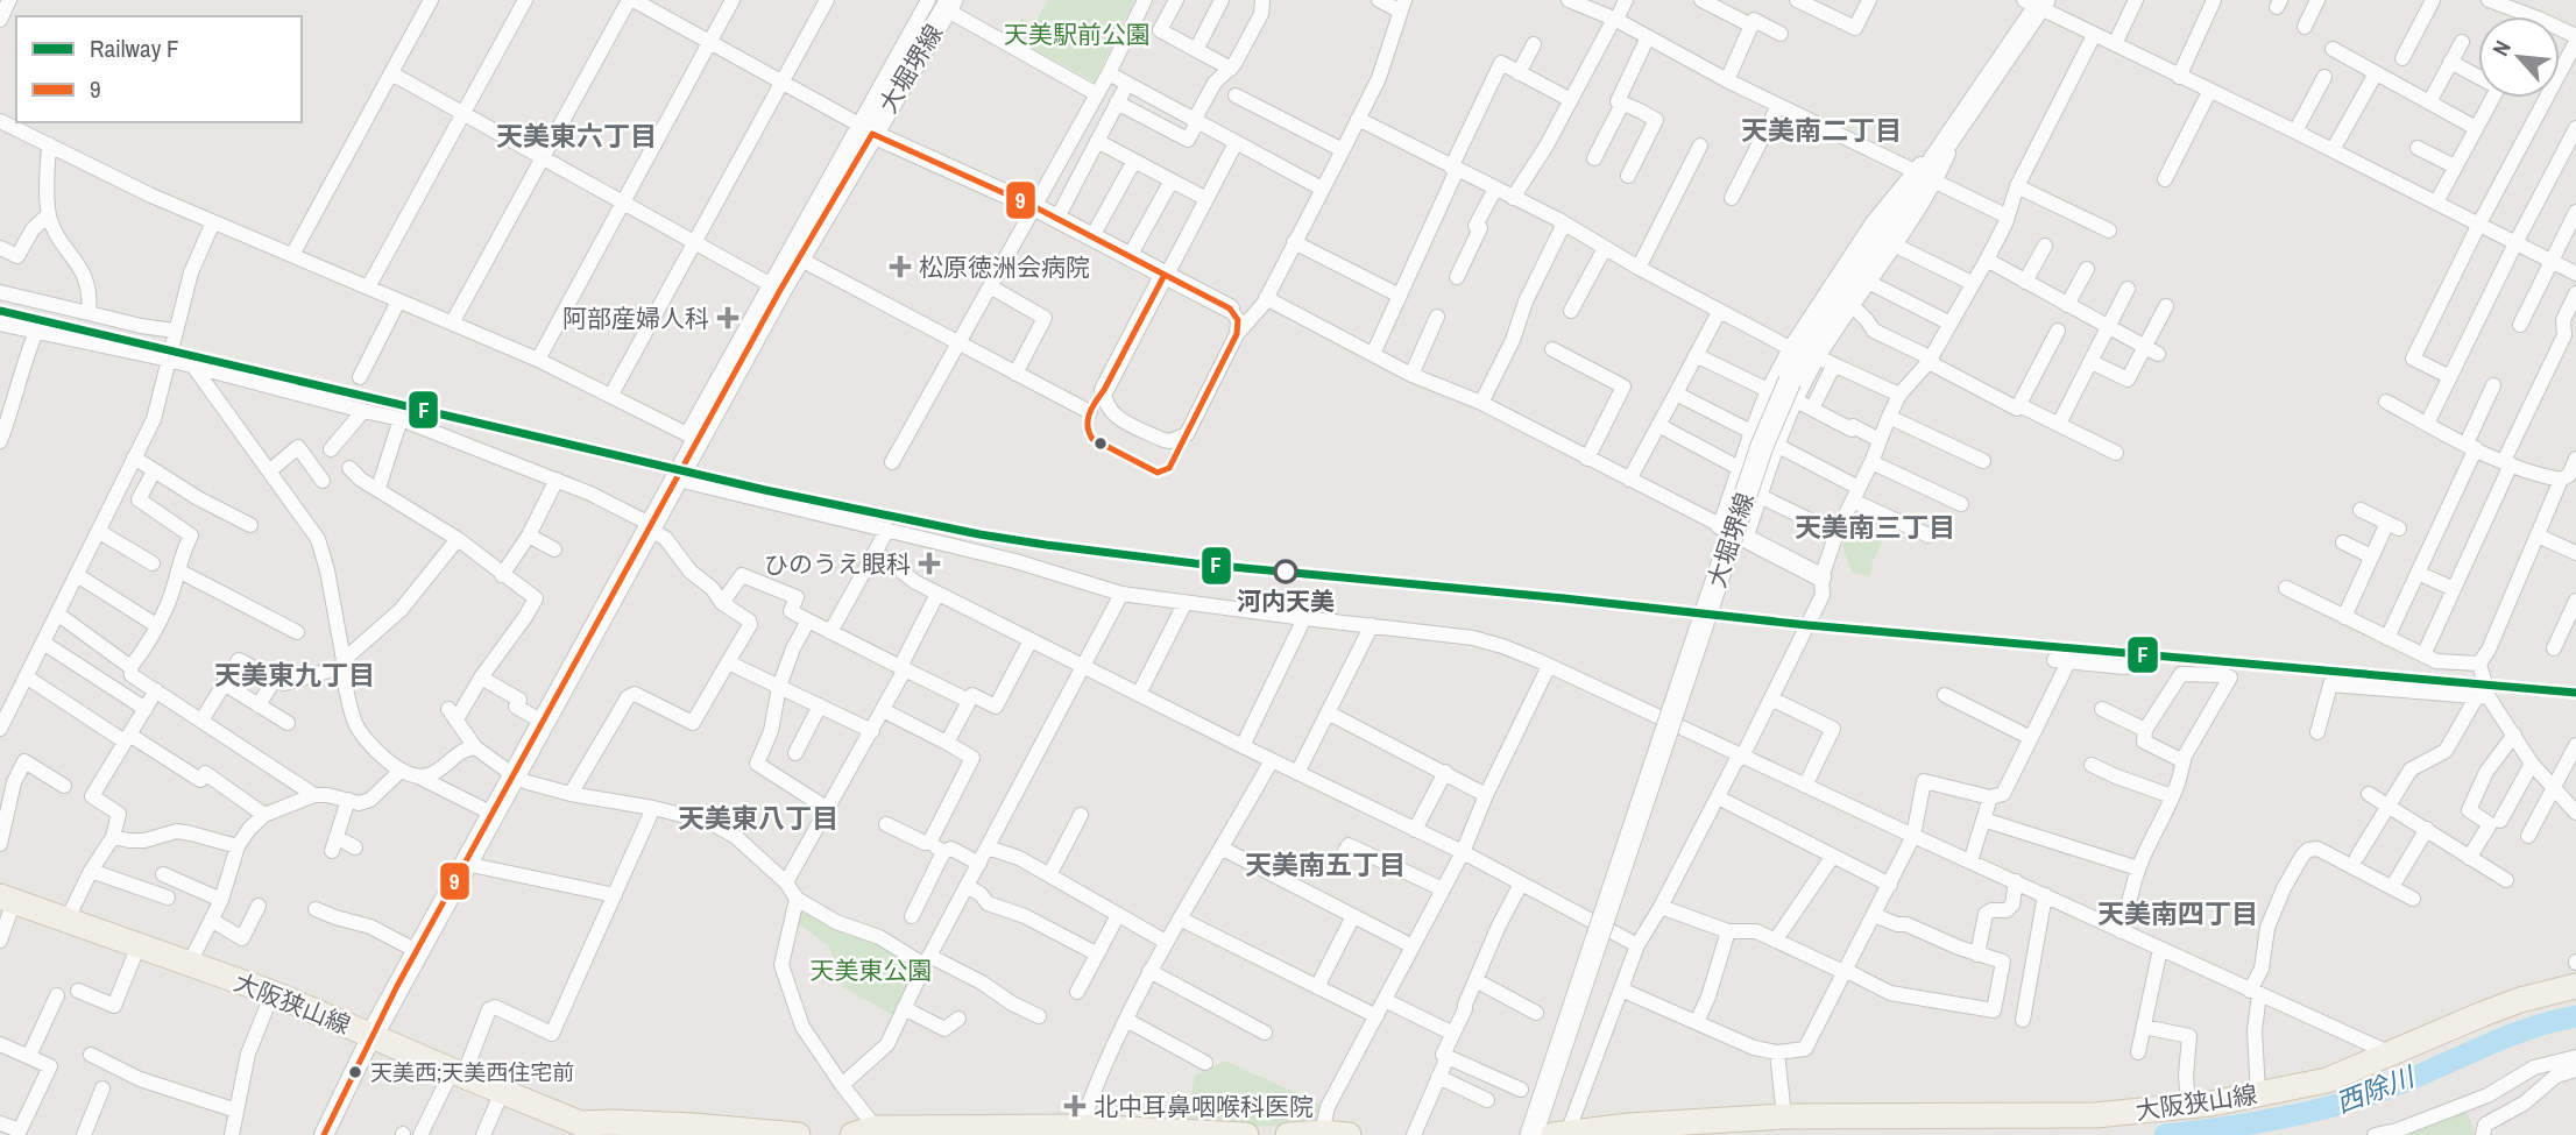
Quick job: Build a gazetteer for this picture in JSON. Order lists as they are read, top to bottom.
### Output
{
  "streets": {
    "main road": ["大堀堺線", "大阪狭山線"]
  },
  "crossings": [
    ["大堀堺線", "大阪狭山線"]
  ],
  "districts": [
    "天美南二丁目",
    "天美東六丁目",
    "天美南三丁目",
    "天美東九丁目",
    "天美東八丁目",
    "天美南五丁目",
    "天美南四丁目"
  ],
  "water": ["西除川"],
  "parks": ["天美駅前公園", "天美東公園"],
  "places": {
    "health": [
      "松原徳洲会病院",
      "阿部産婦人科",
      "ひのうえ眼科",
      "北中耳鼻咽喉科医院"
    ],
    "other": ["河内天美", "天美西;天美西住宅前"]
  },
  "lines": ["transit line 9", "rail line F"],
  "legend": ["Railway F", "9"],
  "north": "top left"
}
